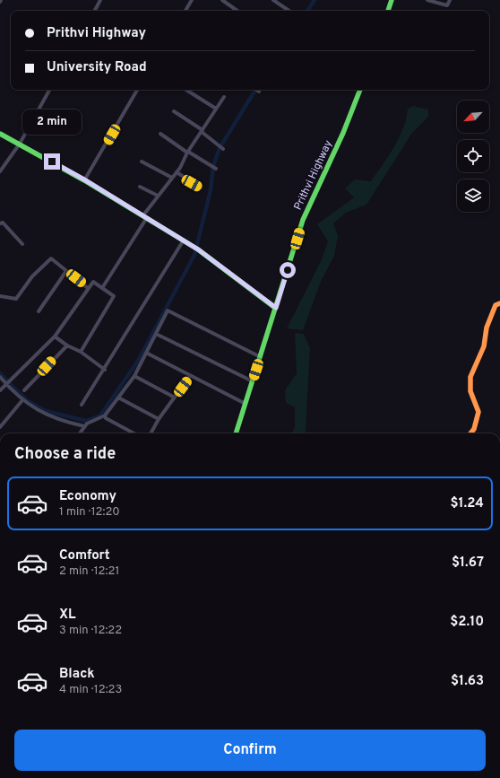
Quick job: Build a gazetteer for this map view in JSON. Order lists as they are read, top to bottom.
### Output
{
  "streets": {
    "main road": ["Prithvi Highway"]
  },
  "north": "bottom left",
  "page": {
    "banner": ["Prithvi Highway", "University Road"],
    "bubble": "2 min",
    "heading": "Choose a ride",
    "list": [
      {
        "name": "Economy",
        "note": "1 min · 12:20",
        "value": "$1.24"
      },
      {
        "name": "Comfort",
        "note": "2 min · 12:21",
        "value": "$1.67"
      },
      {
        "name": "XL",
        "note": "3 min · 12:22",
        "value": "$2.10"
      },
      {
        "name": "Black",
        "note": "4 min · 12:23",
        "value": "$1.63"
      }
    ],
    "buttons": "Confirm"
  }
}
